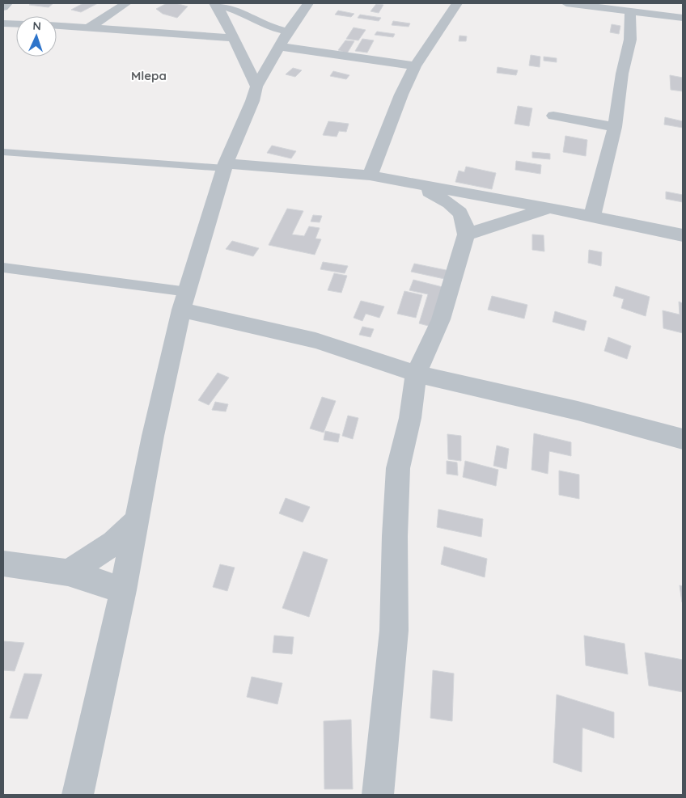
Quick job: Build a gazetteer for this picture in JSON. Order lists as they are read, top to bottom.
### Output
{
  "districts": ["Mlepa"],
  "north": "top"
}
